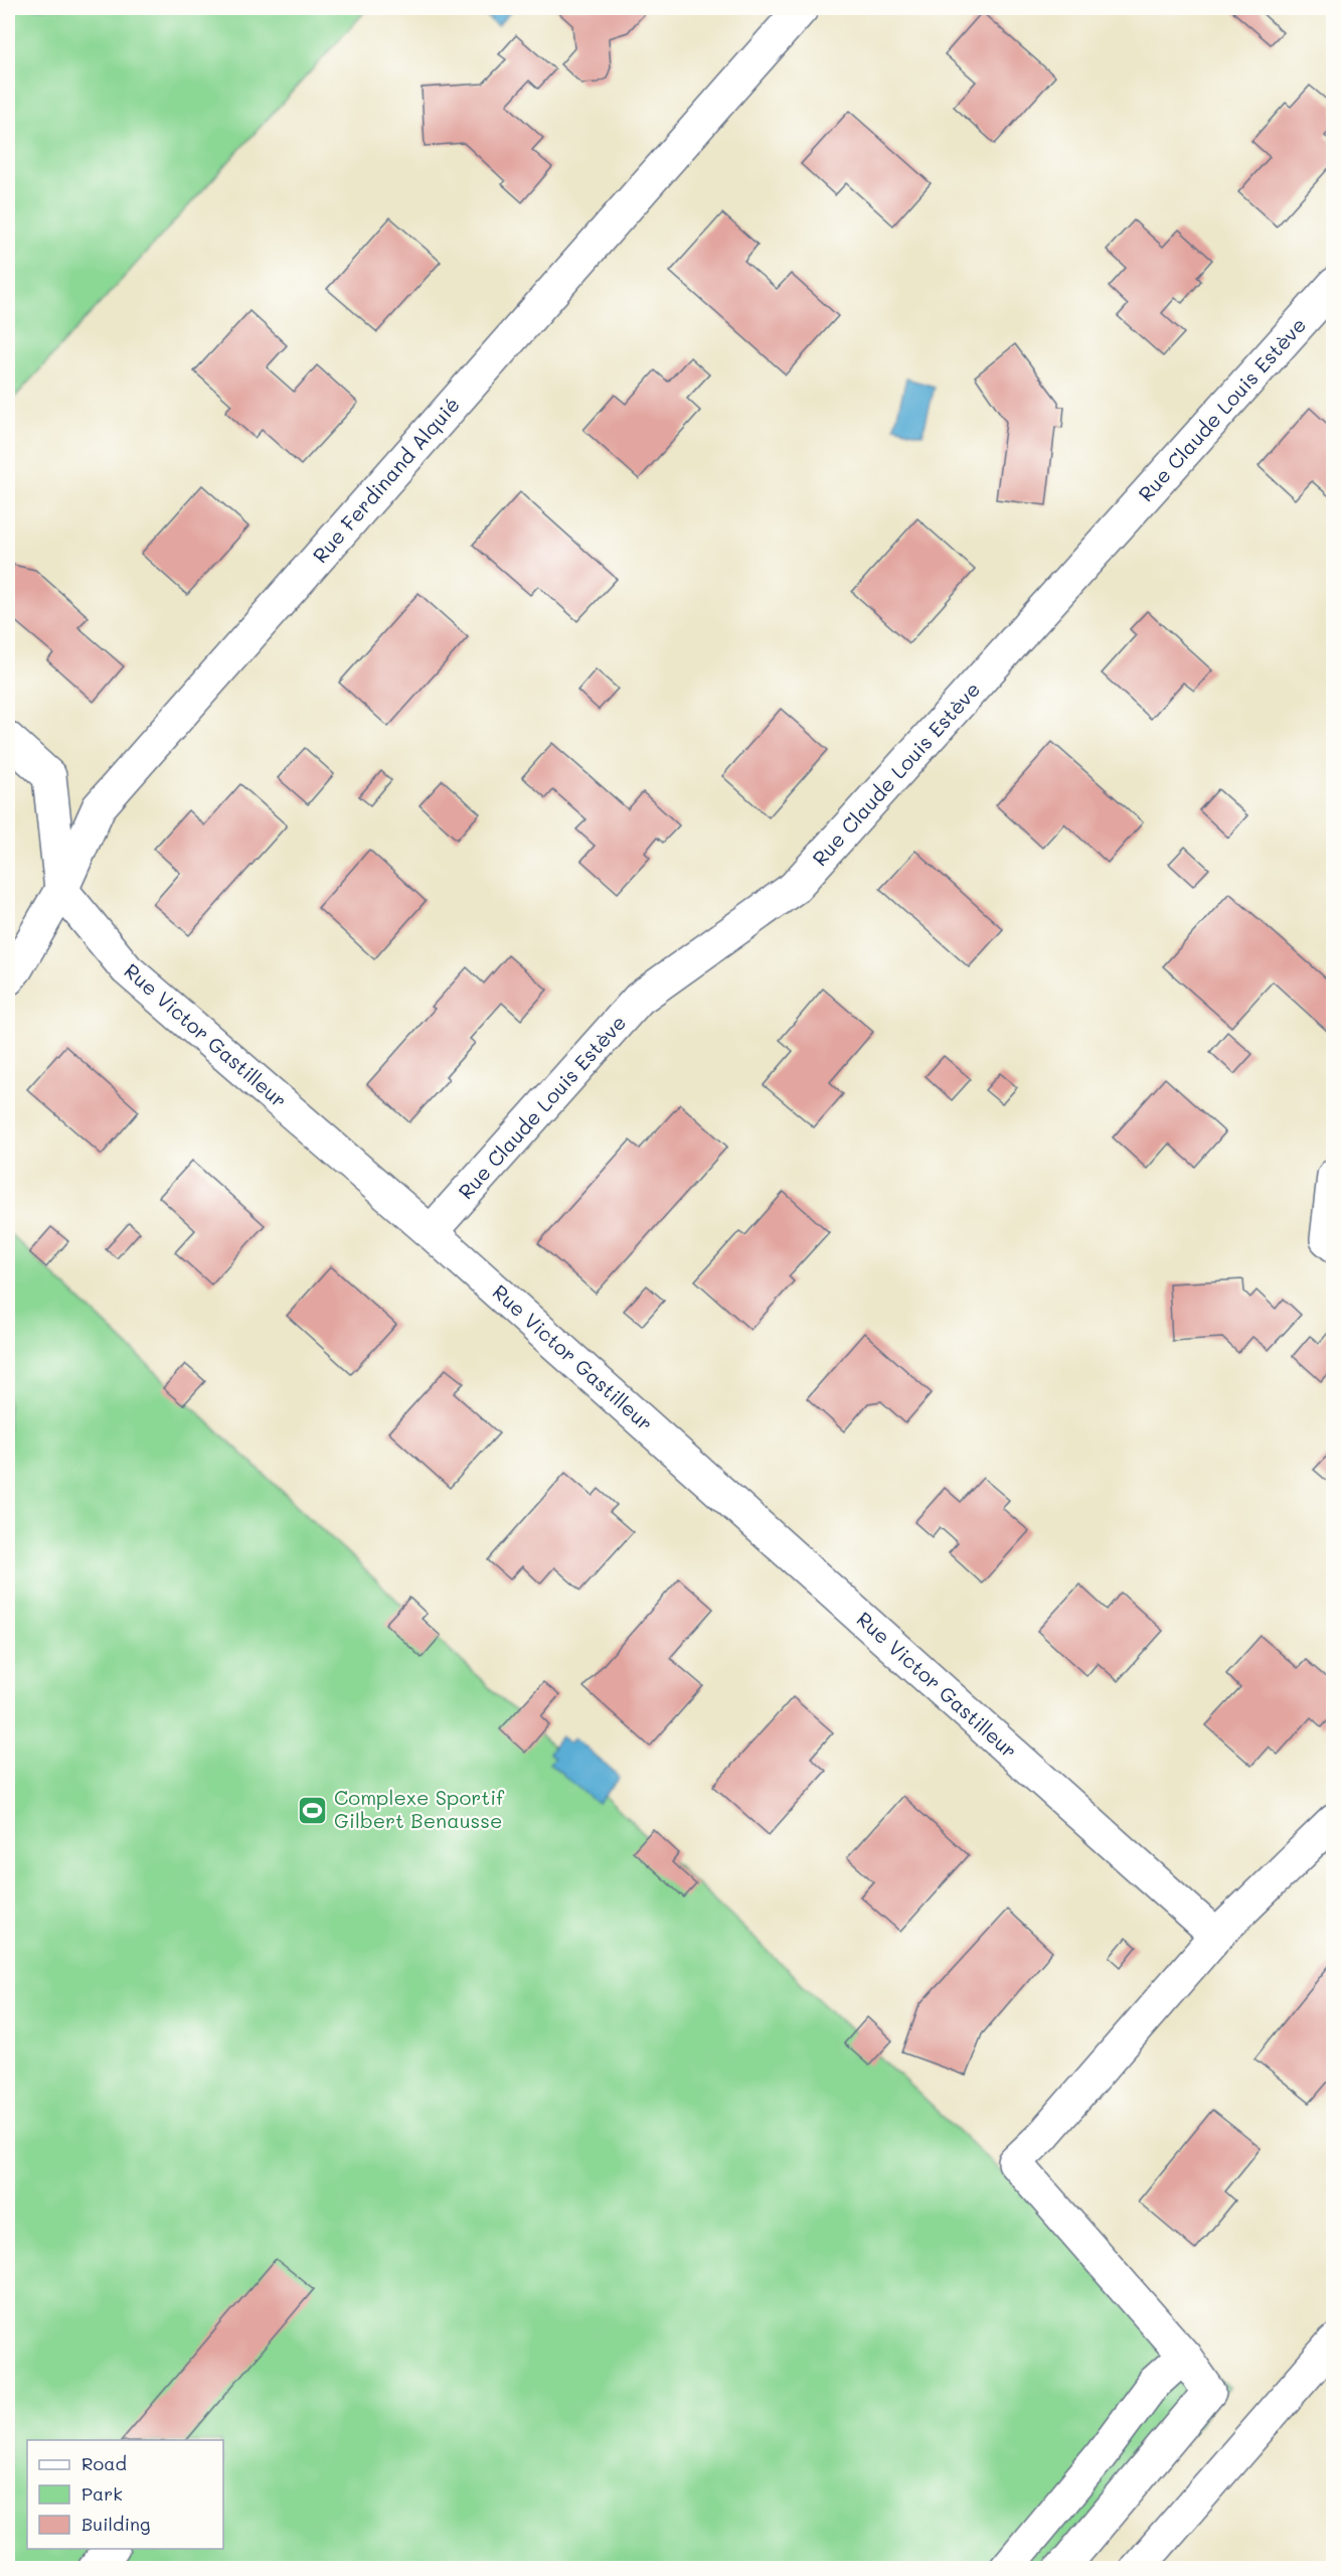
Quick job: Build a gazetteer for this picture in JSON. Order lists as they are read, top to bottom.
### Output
{
  "streets": {
    "street": ["Rue Claude Louis Estève", "Rue Ferdinand Alquié", "Rue Victor Gastilleur"]
  },
  "crossings": [
    ["Rue Claude Louis Estève", "Rue Victor Gastilleur"],
    ["Rue Ferdinand Alquié", "Rue Victor Gastilleur"]
  ],
  "places": {
    "sports": ["Complexe Sportif Gilbert Benausse"]
  },
  "legend": ["Road", "Park", "Building"]
}
